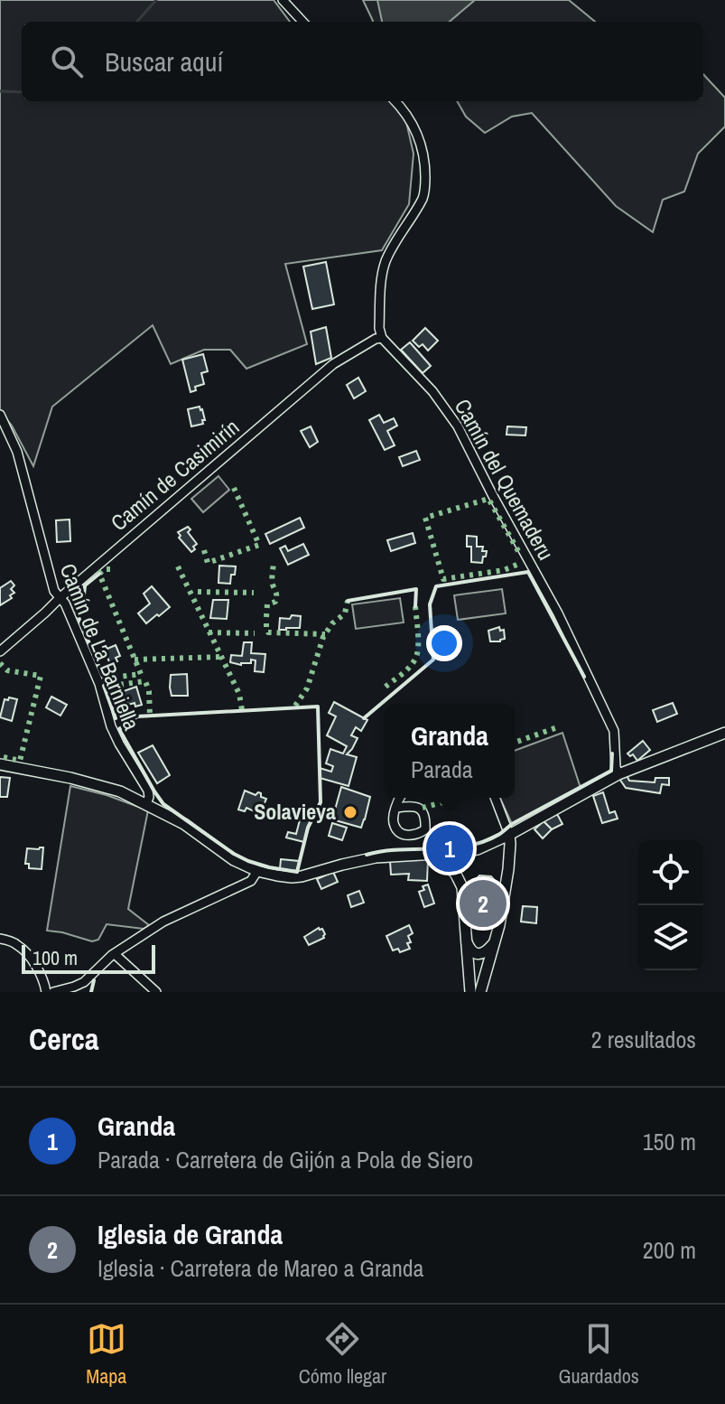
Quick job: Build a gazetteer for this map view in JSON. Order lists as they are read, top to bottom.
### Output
{
  "streets": {
    "street": ["Camín de Casimirín", "Camín del Quemaderu", "Camín de La Barniella"]
  },
  "crossings": [
    ["Camín de Casimirín", "Camín del Quemaderu"],
    ["Camín de Casimirín", "Camín de La Barniella"]
  ],
  "places": ["Solavieya"],
  "scale_bar": "100 m",
  "page": {
    "search": "Buscar aquí",
    "popup": ["Granda", "Parada"],
    "pins": ["1", "2"],
    "scale": "100 m",
    "heading": ["Cerca", "2 resultados"],
    "list": [
      {
        "mark": "1",
        "name": "Granda",
        "note": "Parada · Carretera de Gijón a Pola de Siero",
        "value": "150 m"
      },
      {
        "mark": "2",
        "name": "Iglesia de Granda",
        "note": "Iglesia · Carretera de Mareo a Granda",
        "value": "200 m"
      }
    ],
    "nav": ["Mapa", "Cómo llegar", "Guardados"]
  }
}
